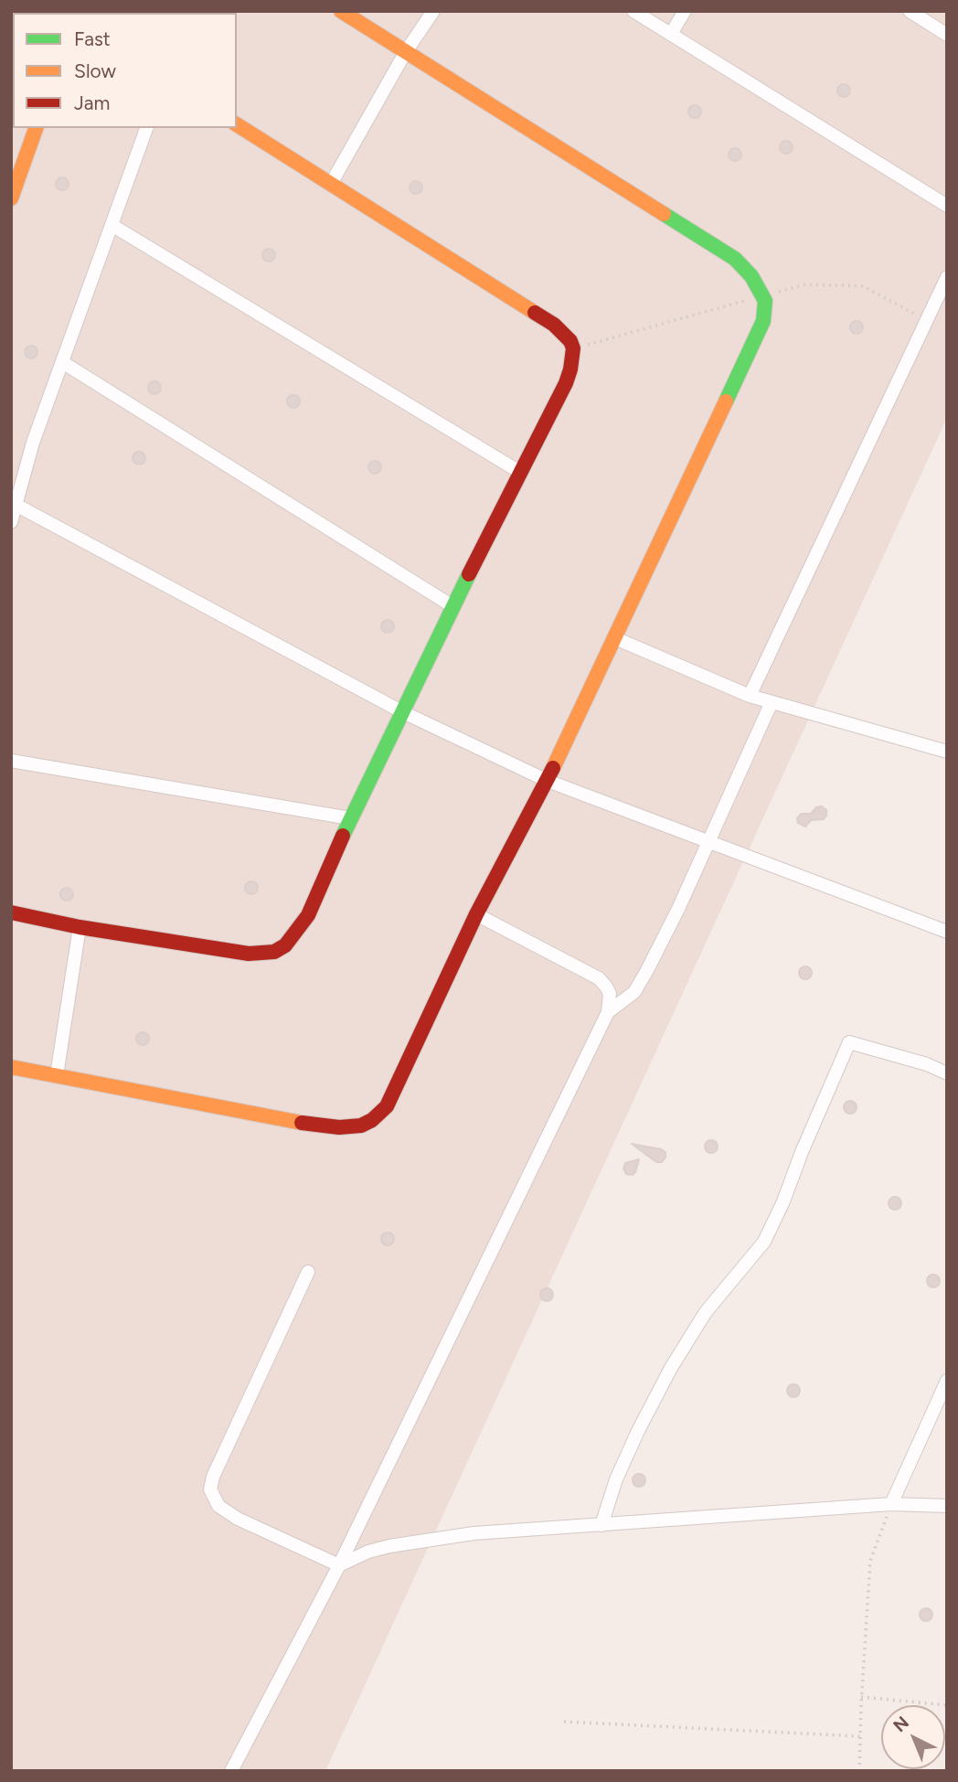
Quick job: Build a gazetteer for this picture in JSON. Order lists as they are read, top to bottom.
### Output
{
  "legend": ["Fast", "Slow", "Jam"],
  "north": "top left"
}
